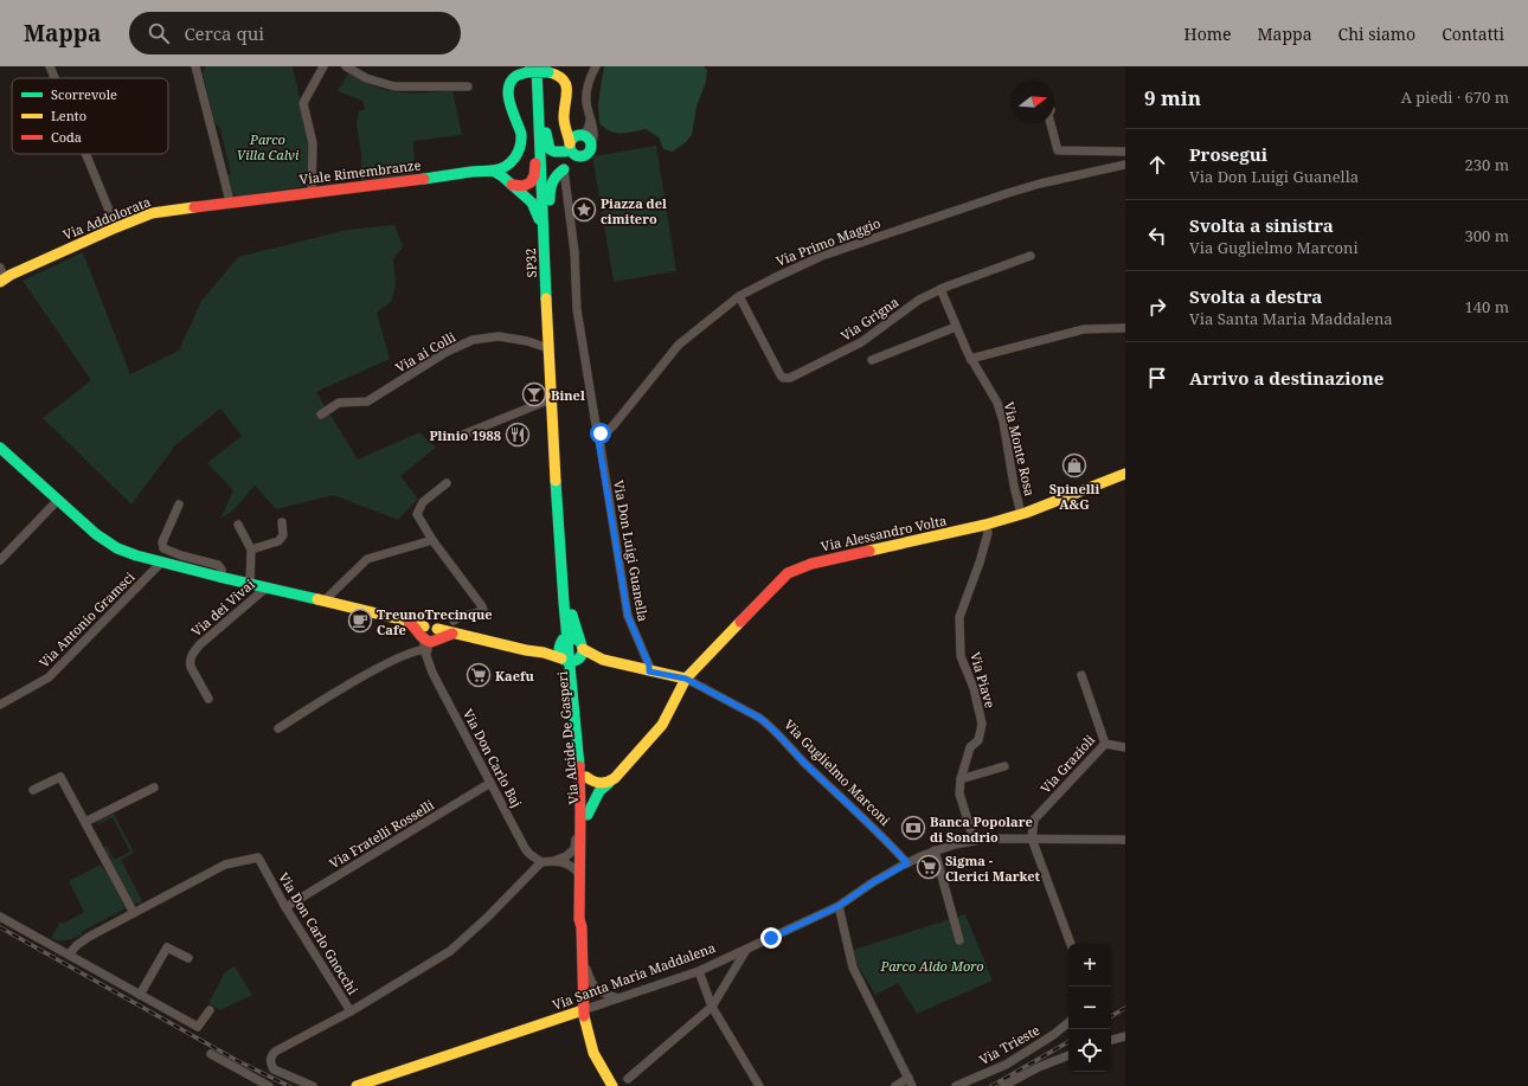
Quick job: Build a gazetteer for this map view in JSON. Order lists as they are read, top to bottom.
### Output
{
  "streets": {
    "street": [
      "Viale Rimembranze",
      "Via Addolorata",
      "Via Primo Maggio",
      "SP32",
      "Via Grigna",
      "Via ai Colli",
      "Via Monte Rosa",
      "Via Alessandro Volta",
      "Via Don Luigi Guanella",
      "Via dei Vivai",
      "Via Antonio Gramsci",
      "Via Piave",
      "Via Alcide De Gasperi",
      "Via Don Carlo Baj",
      "Via Grazioli",
      "Via Guglielmo Marconi",
      "Via Fratelli Rosselli",
      "Via Don Carlo Gnocchi",
      "Via Santa Maria Maddalena",
      "Via Trieste"
    ]
  },
  "crossings": [
    ["Viale Rimembranze", "Via Addolorata"],
    ["Via Primo Maggio", "Via Grigna"],
    ["Via Primo Maggio", "Via Don Luigi Guanella"],
    ["SP32", "Via Alcide De Gasperi"],
    ["Via Grigna", "Via Monte Rosa"],
    ["Via ai Colli", "Via Alcide De Gasperi"],
    ["Via Monte Rosa", "Via Alessandro Volta"],
    ["Via Alessandro Volta", "Via Piave"],
    ["Via Alessandro Volta", "Via Alcide De Gasperi"],
    ["Via Alessandro Volta", "Via Guglielmo Marconi"],
    ["Via Don Luigi Guanella", "Via Guglielmo Marconi"],
    ["Via Piave", "Via Santa Maria Maddalena"],
    ["Via Alcide De Gasperi", "Via Guglielmo Marconi"],
    ["Via Alcide De Gasperi", "Via Santa Maria Maddalena"],
    ["Via Don Carlo Baj", "Via Fratelli Rosselli"],
    ["Via Grazioli", "Via Santa Maria Maddalena"],
    ["Via Guglielmo Marconi", "Via Santa Maria Maddalena"],
    ["Via Fratelli Rosselli", "Via Don Carlo Gnocchi"]
  ],
  "parks": ["Parco Villa Calvi", "Parco Aldo Moro"],
  "places": {
    "place": ["Piazza del cimitero"],
    "bar": ["Binel"],
    "restaurant": ["Plinio 1988"],
    "shop": ["Spinelli A&G"],
    "cafe": ["TreunoTrecinque Cafe"],
    "supermarket": ["Kaefu", "Sigma - Clerici Market"],
    "bank": ["Banca Popolare di Sondrio"]
  },
  "legend": ["Scorrevole", "Lento", "Coda"],
  "north": "right",
  "page": {
    "header": "Mappa",
    "search": "Cerca qui",
    "nav": [
      "Home",
      "Mappa",
      "Chi siamo",
      "Contatti"
    ],
    "heading": ["9 min", "A piedi · 670 m"],
    "list": [
      ["Prosegui", "Via Don Luigi Guanella", "230 m"],
      ["Svolta a sinistra", "Via Guglielmo Marconi", "300 m"],
      ["Svolta a destra", "Via Santa Maria Maddalena", "140 m"],
      "Arrivo a destinazione"
    ],
    "map_buttons": ["+", "−"]
  }
}
